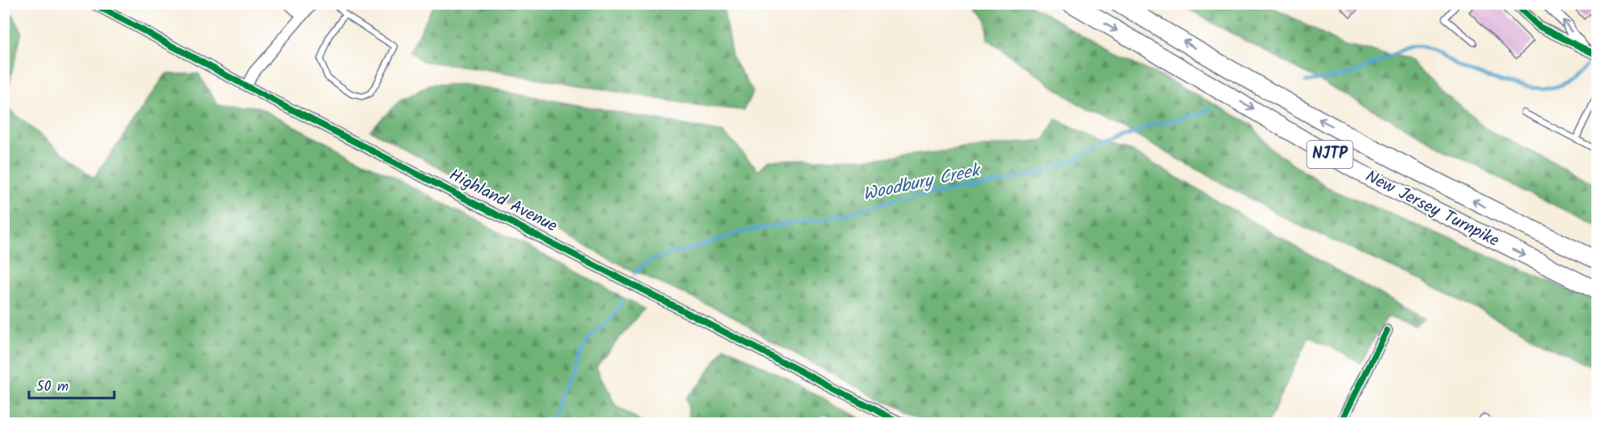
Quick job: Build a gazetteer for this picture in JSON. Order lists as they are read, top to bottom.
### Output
{
  "streets": {
    "highway": ["NJTP", "New Jersey Turnpike"],
    "street": ["Highland Avenue"]
  },
  "water": ["Woodbury Creek"],
  "scale_bar": "50 m"
}
